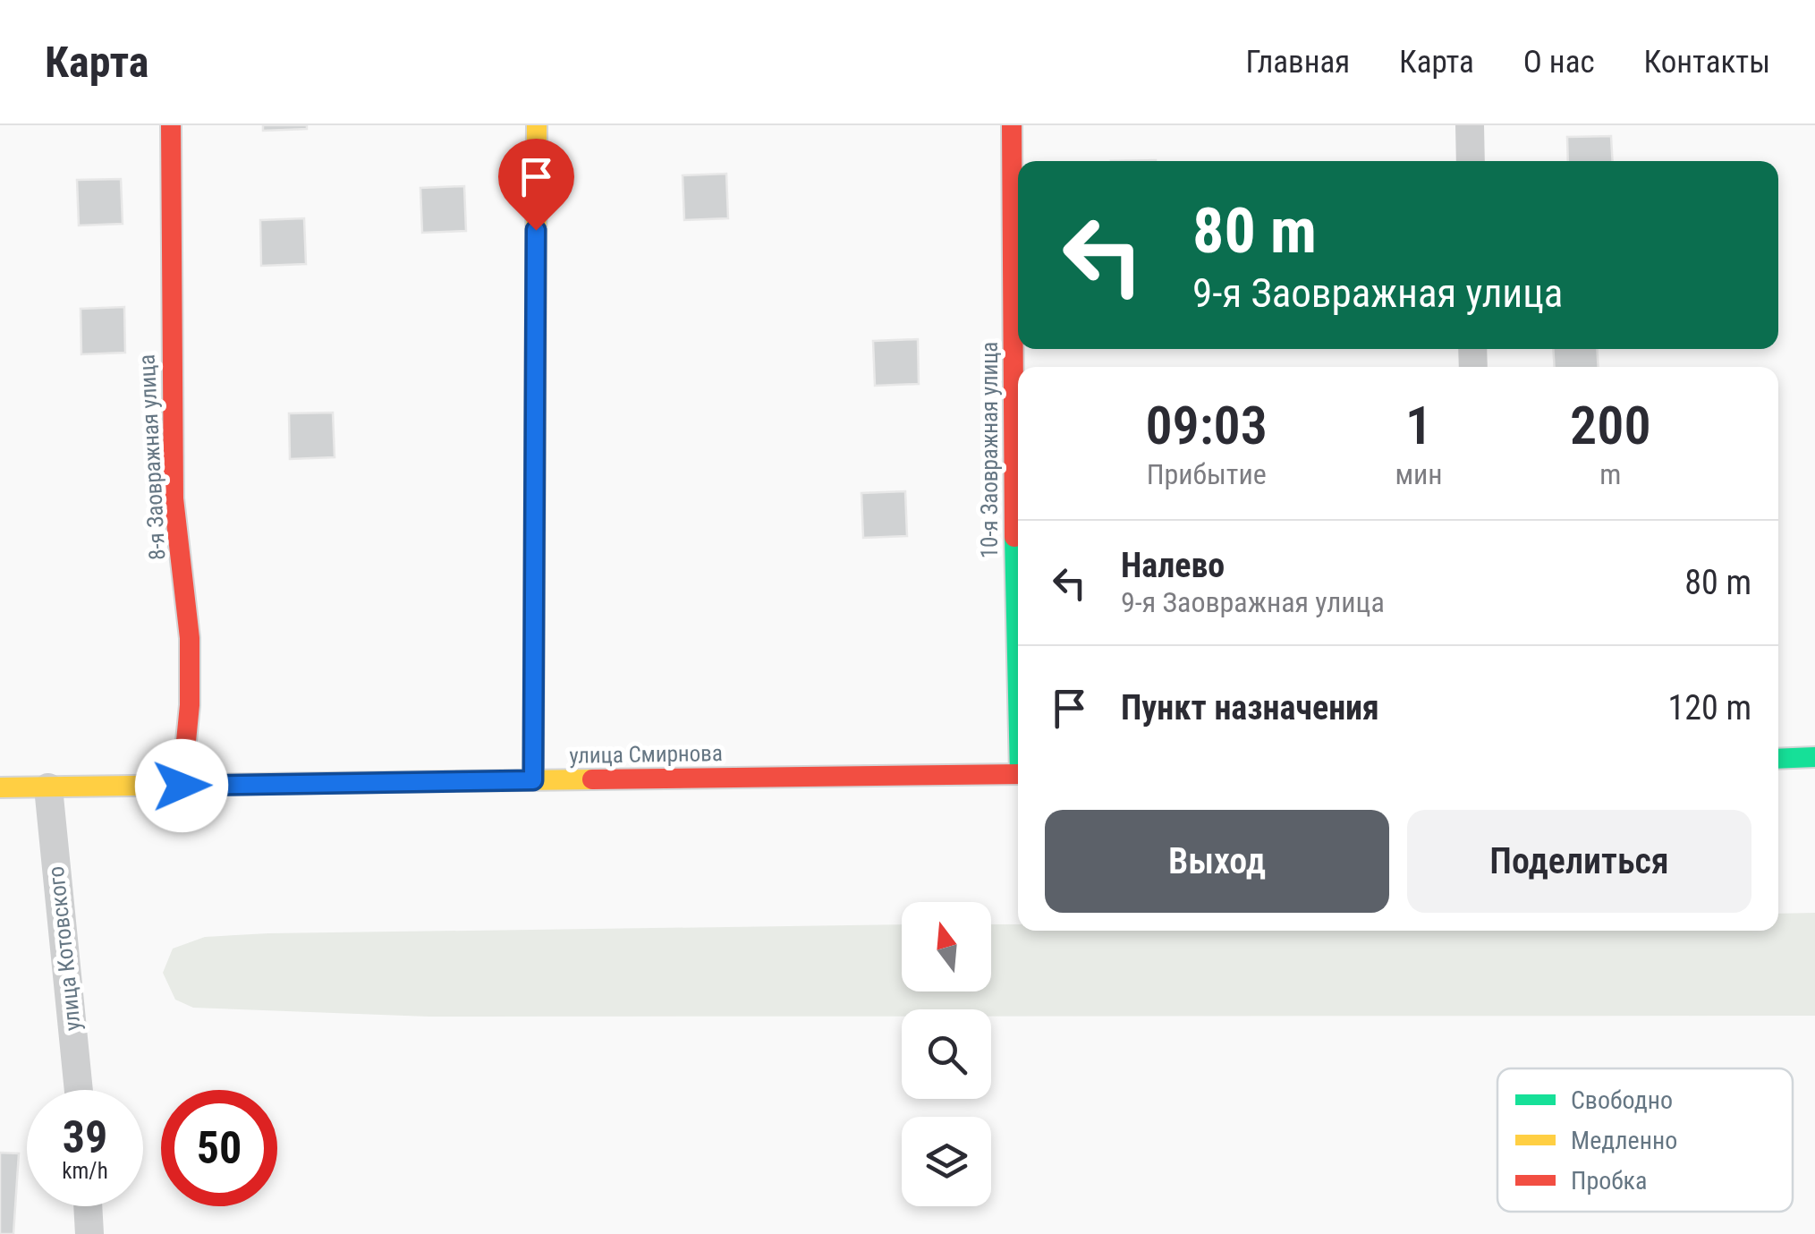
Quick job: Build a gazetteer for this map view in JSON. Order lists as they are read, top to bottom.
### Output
{
  "streets": {
    "street": [
      "10-я Заовражная улица",
      "8-я Заовражная улица",
      "улица Смирнова",
      "улица Котовского"
    ]
  },
  "crossings": [
    ["8-я Заовражная улица", "улица Смирнова"],
    ["улица Смирнова", "улица Котовского"]
  ],
  "legend": ["Свободно", "Медленно", "Пробка"],
  "north": "top",
  "page": {
    "header": "Карта",
    "nav": [
      "Главная",
      "Карта",
      "О нас",
      "Контакты"
    ],
    "turn": ["80 m", "9-я Заовражная улица"],
    "eta": [
      "09:03",
      "Прибытие",
      "1",
      "мин",
      "200",
      "m"
    ],
    "list": [
      {
        "name": "Налево",
        "note": "9-я Заовражная улица",
        "value": "80 m"
      },
      {
        "name": "Пункт назначения",
        "value": "120 m"
      }
    ],
    "buttons": ["Выход", "Поделиться"],
    "speed": "39 km/h",
    "limit": "50"
  }
}
